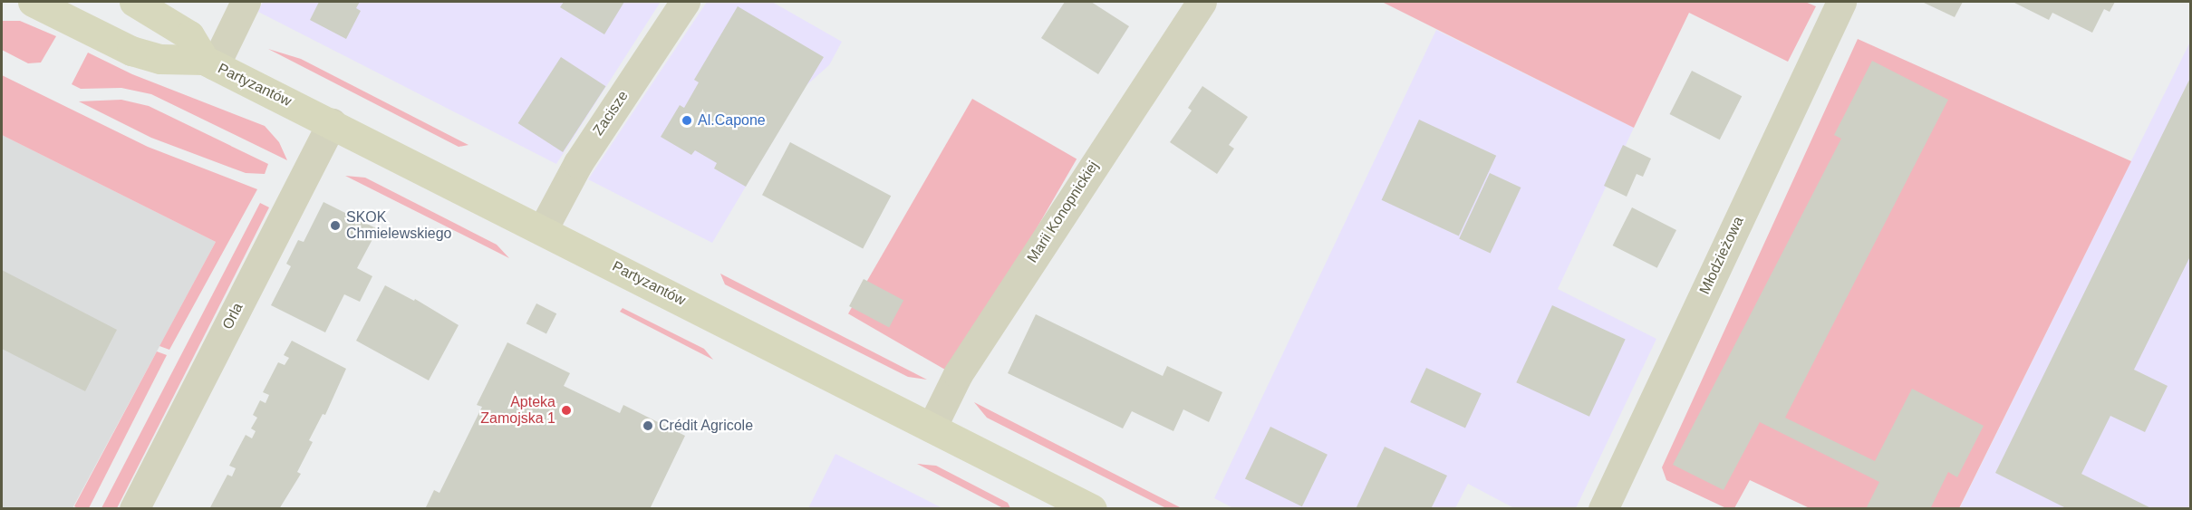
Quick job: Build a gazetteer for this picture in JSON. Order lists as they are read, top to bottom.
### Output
{
  "streets": {
    "main road": ["Partyzantów"],
    "street": [
      "Zacisze",
      "Marii Konopnickiej",
      "Młodzieżowa",
      "Orla"
    ]
  },
  "crossings": [
    ["Partyzantów", "Zacisze"],
    ["Partyzantów", "Marii Konopnickiej"],
    ["Partyzantów", "Orla"]
  ],
  "places": [
    "Al.Capone",
    "SKOK Chmielewskiego",
    "Apteka Zamojska 1",
    "Crédit Agricole"
  ]
}
